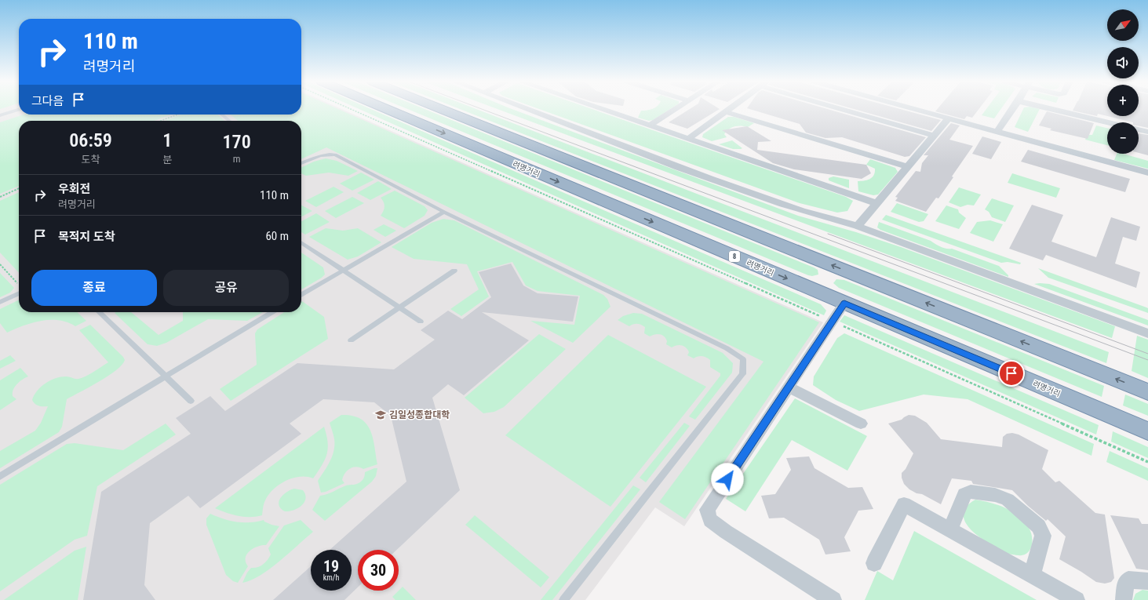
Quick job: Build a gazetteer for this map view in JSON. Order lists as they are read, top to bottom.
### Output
{
  "streets": {
    "highway": ["려명거리", "8"]
  },
  "places": {
    "school or university": ["김일성종합대학"]
  },
  "north": "top right",
  "page": {
    "map_buttons": ["+", "−"],
    "turn": ["110 m", "려명거리"],
    "then": "그다음",
    "eta": [
      "06:59",
      "도착",
      "1",
      "분",
      "170",
      "m"
    ],
    "list": [
      {
        "name": "우회전",
        "note": "려명거리",
        "value": "110 m"
      },
      {
        "name": "목적지 도착",
        "value": "60 m"
      }
    ],
    "buttons": ["종료", "공유"],
    "speed": "19 km/h",
    "limit": "30"
  }
}
